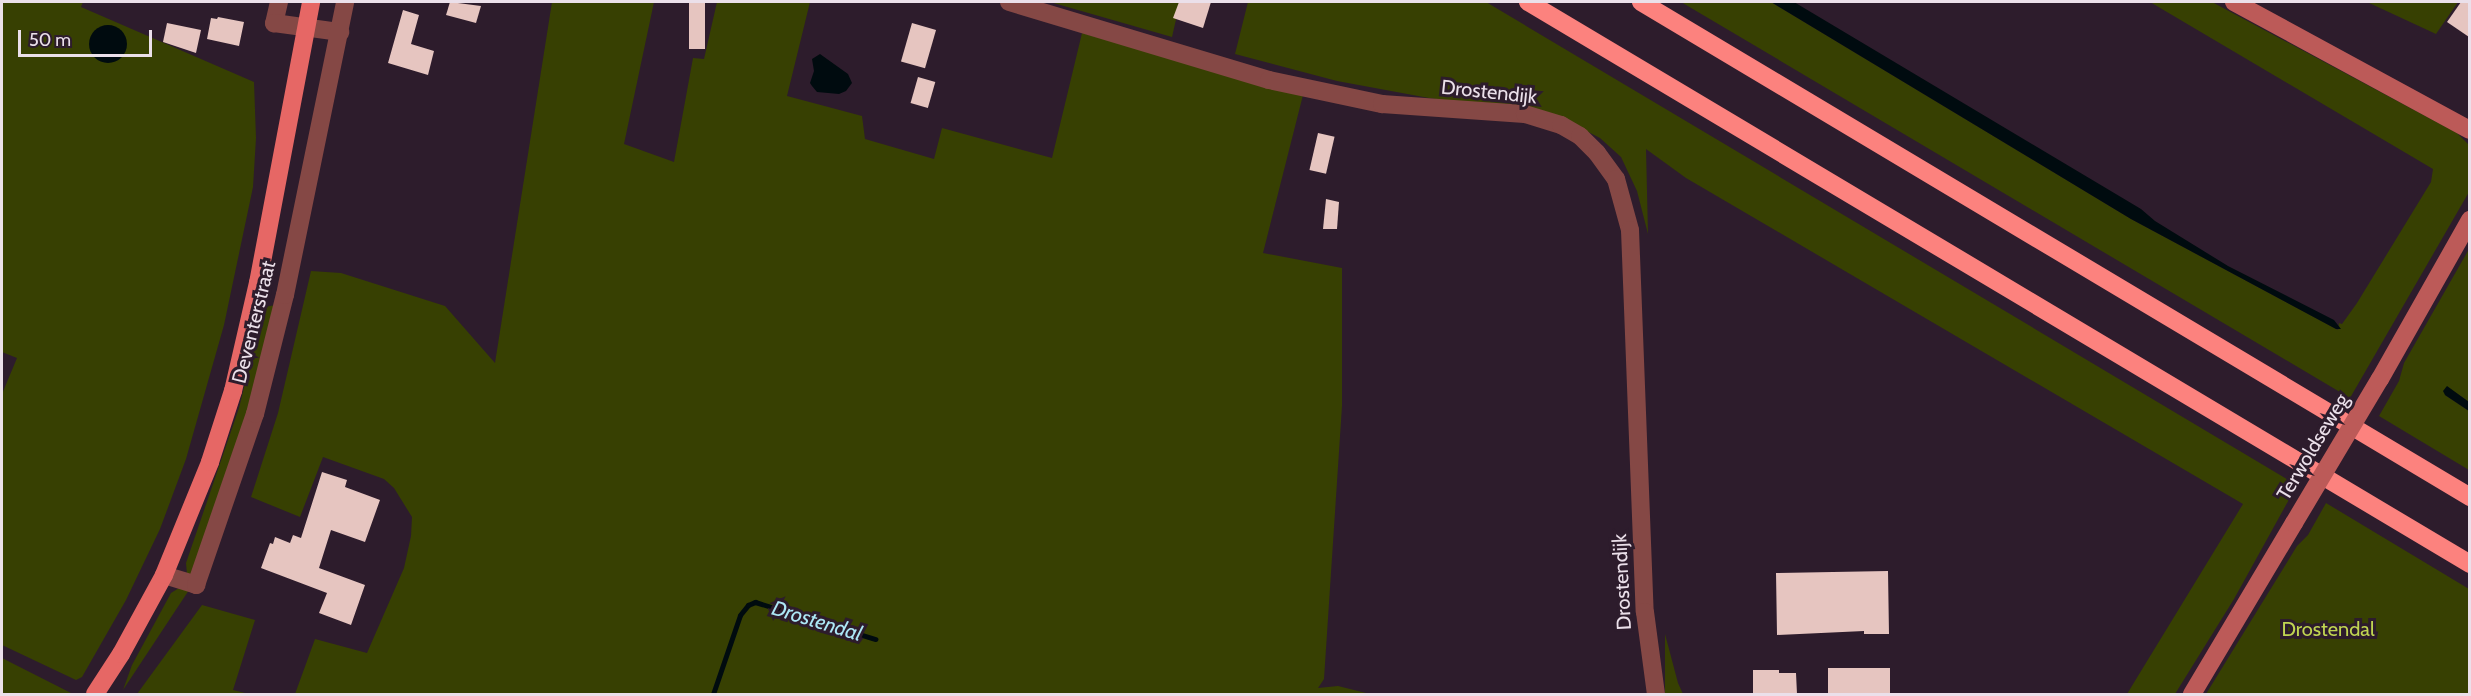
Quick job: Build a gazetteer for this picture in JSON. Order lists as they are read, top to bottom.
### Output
{
  "streets": {
    "main road": ["Deventerstraat"],
    "street": ["Drostendijk", "Terwoldseweg"]
  },
  "water": ["Drostendal"],
  "parks": ["Drostendal"],
  "scale_bar": "50 m"
}
